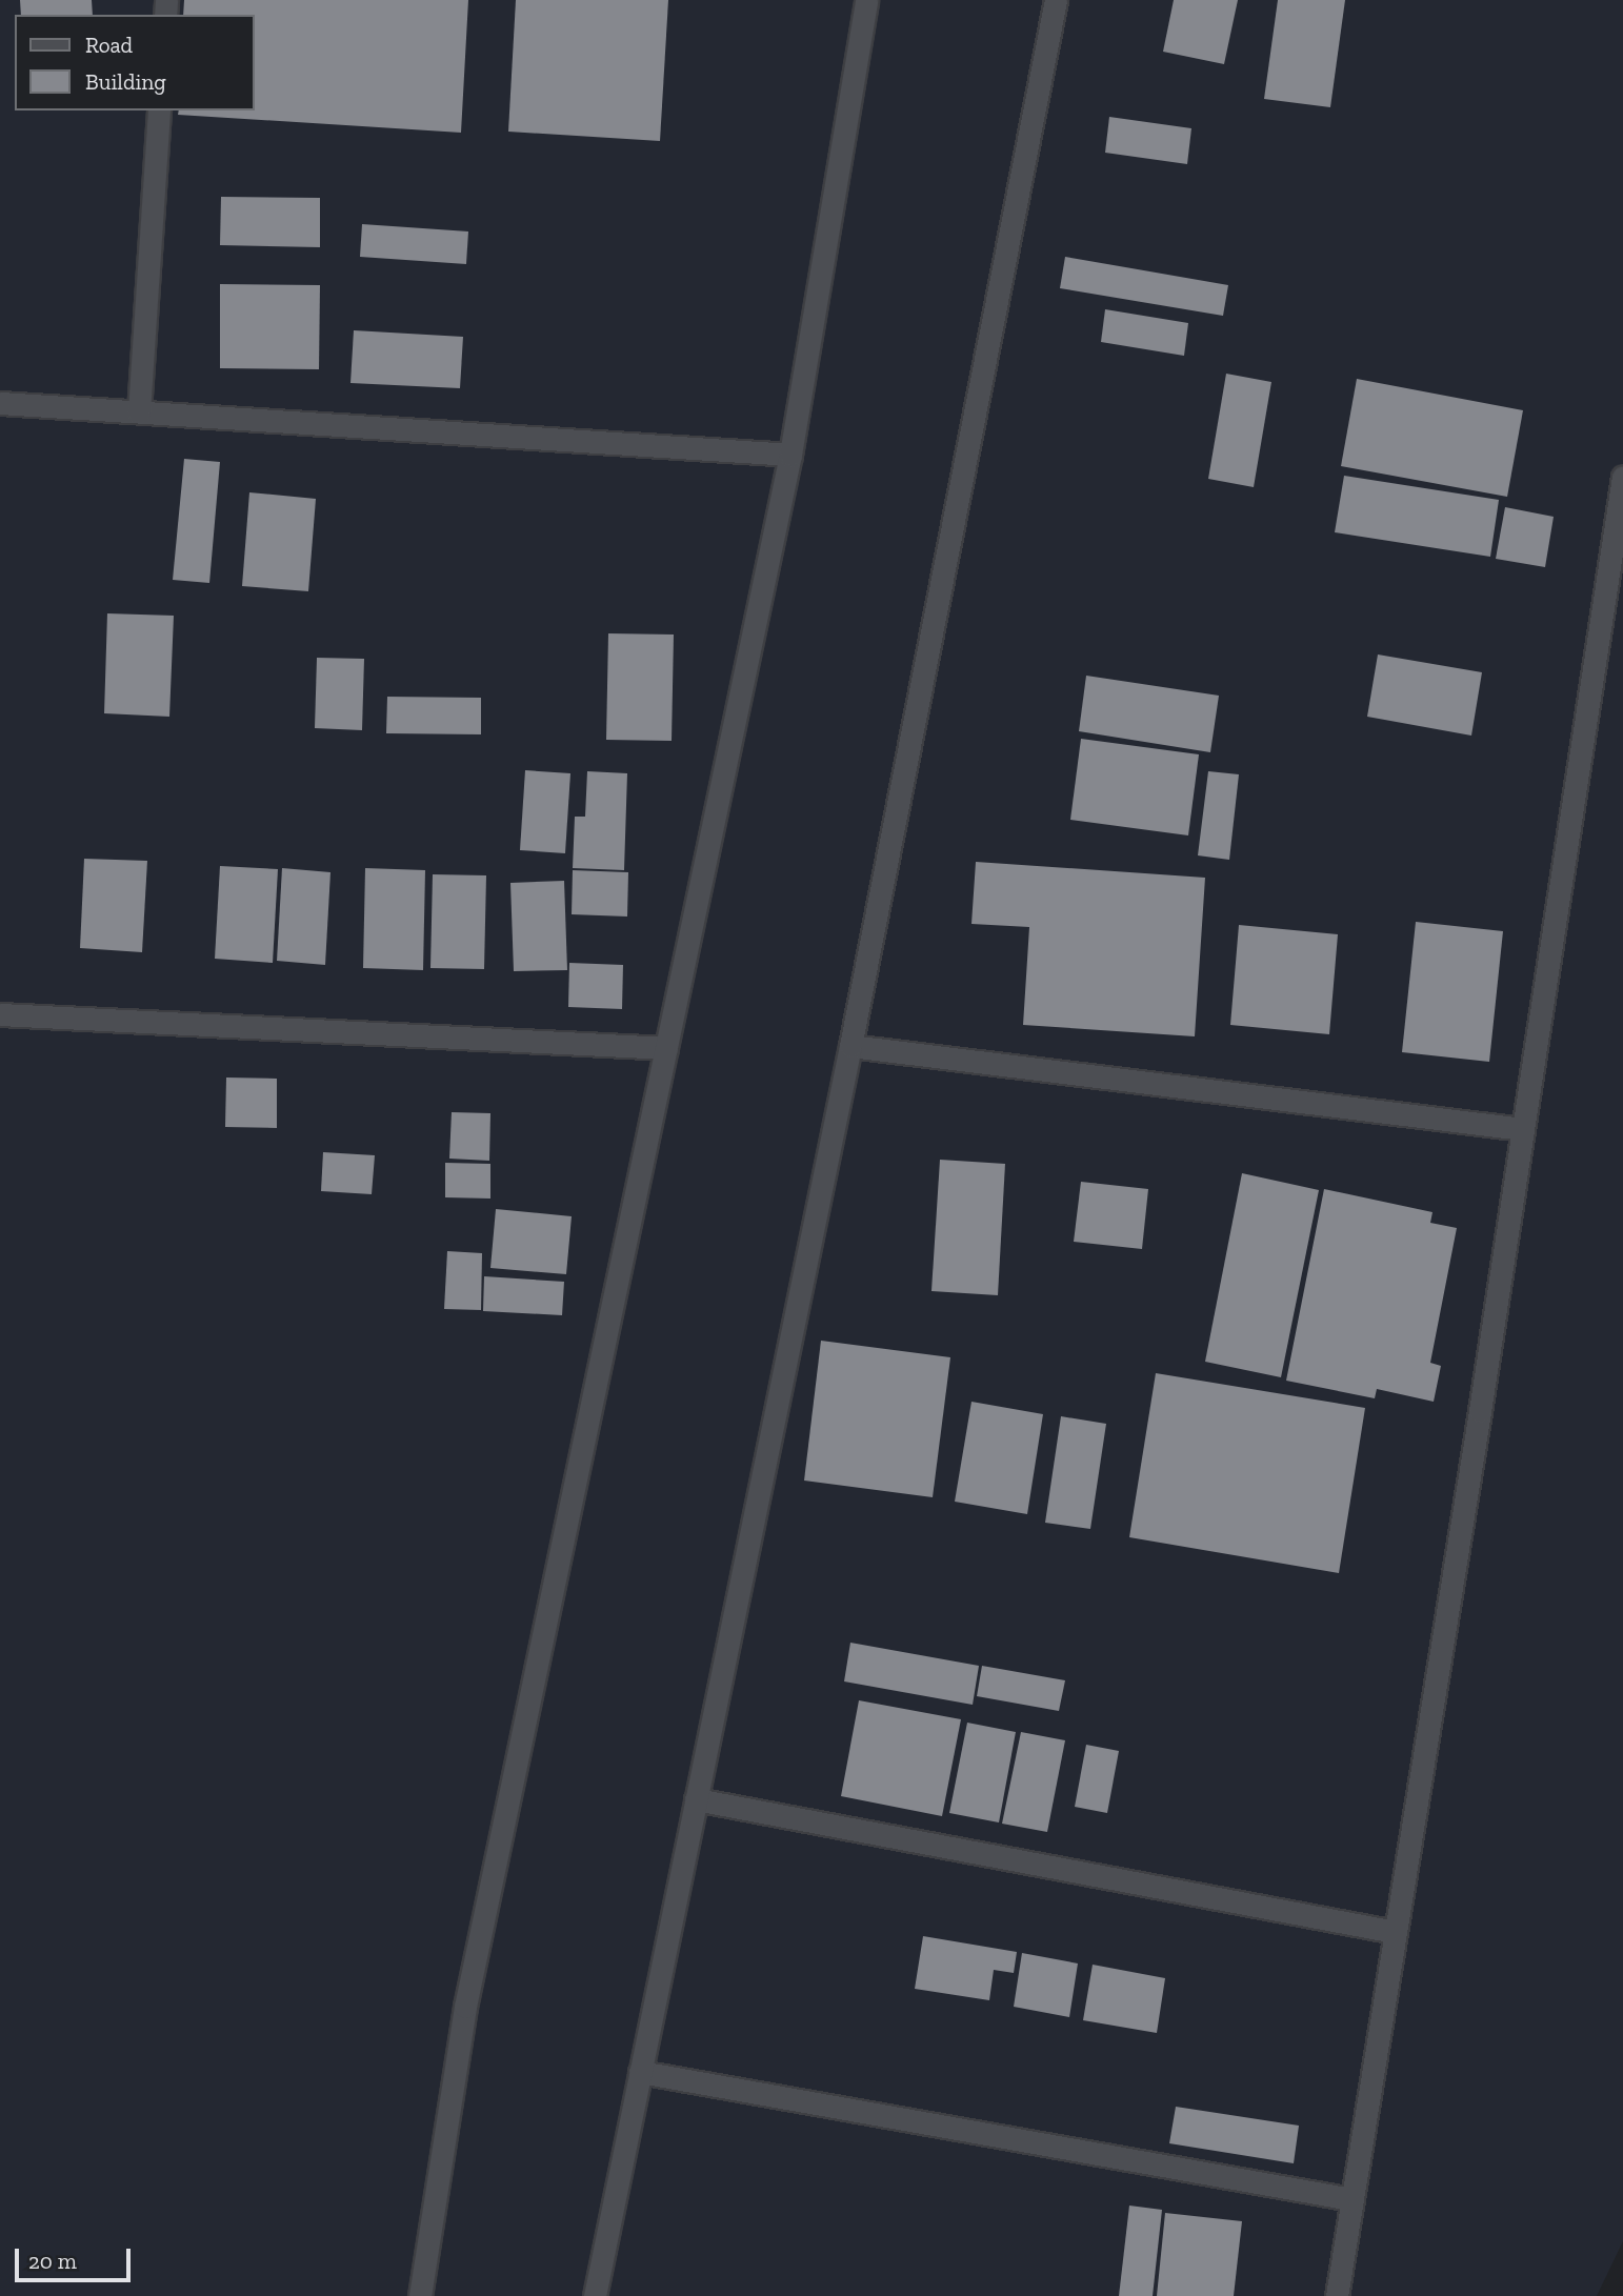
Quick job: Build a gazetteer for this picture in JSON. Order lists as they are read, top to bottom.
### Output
{
  "legend": ["Road", "Building"],
  "scale_bar": "20 m"
}
